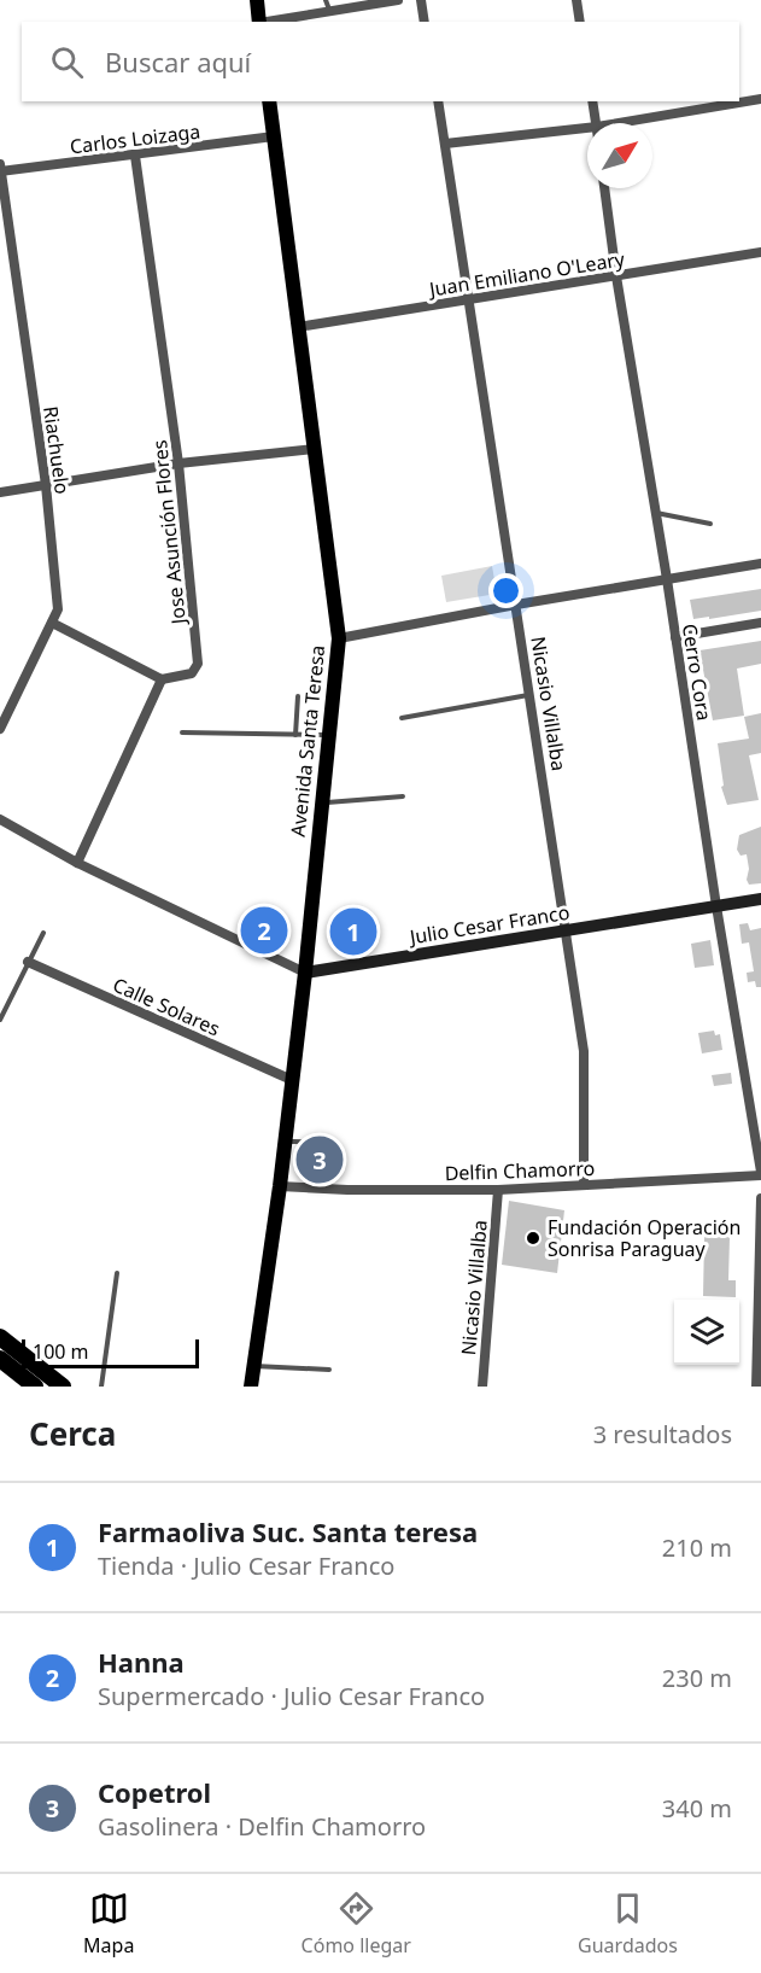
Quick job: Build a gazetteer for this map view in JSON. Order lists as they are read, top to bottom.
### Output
{
  "streets": {
    "main road": ["Avenida Santa Teresa"],
    "street": [
      "Carlos Loizaga",
      "Juan Emiliano O'Leary",
      "Riachuelo",
      "Jose Asunción Flores",
      "Cerro Cora",
      "Nicasio Villalba",
      "Julio Cesar Franco",
      "Calle Solares",
      "Delfin Chamorro"
    ]
  },
  "crossings": [
    ["Carlos Loizaga", "Riachuelo"],
    ["Carlos Loizaga", "Jose Asunción Flores"],
    ["Carlos Loizaga", "Avenida Santa Teresa"],
    ["Juan Emiliano O'Leary", "Cerro Cora"],
    ["Juan Emiliano O'Leary", "Nicasio Villalba"],
    ["Juan Emiliano O'Leary", "Avenida Santa Teresa"],
    ["Cerro Cora", "Julio Cesar Franco"],
    ["Cerro Cora", "Delfin Chamorro"],
    ["Nicasio Villalba", "Julio Cesar Franco"],
    ["Nicasio Villalba", "Delfin Chamorro"],
    ["Avenida Santa Teresa", "Julio Cesar Franco"],
    ["Avenida Santa Teresa", "Calle Solares"],
    ["Avenida Santa Teresa", "Delfin Chamorro"]
  ],
  "places": ["Fundación Operación Sonrisa Paraguay"],
  "scale_bar": "100 m",
  "north": "top right",
  "page": {
    "search": "Buscar aquí",
    "pins": ["2", "1", "3"],
    "scale": "100 m",
    "heading": ["Cerca", "3 resultados"],
    "list": [
      {
        "mark": "1",
        "name": "Farmaoliva Suc. Santa teresa",
        "note": "Tienda · Julio Cesar Franco",
        "value": "210 m"
      },
      {
        "mark": "2",
        "name": "Hanna",
        "note": "Supermercado · Julio Cesar Franco",
        "value": "230 m"
      },
      {
        "mark": "3",
        "name": "Copetrol",
        "note": "Gasolinera · Delfin Chamorro",
        "value": "340 m"
      }
    ],
    "nav": ["Mapa", "Cómo llegar", "Guardados"]
  }
}
